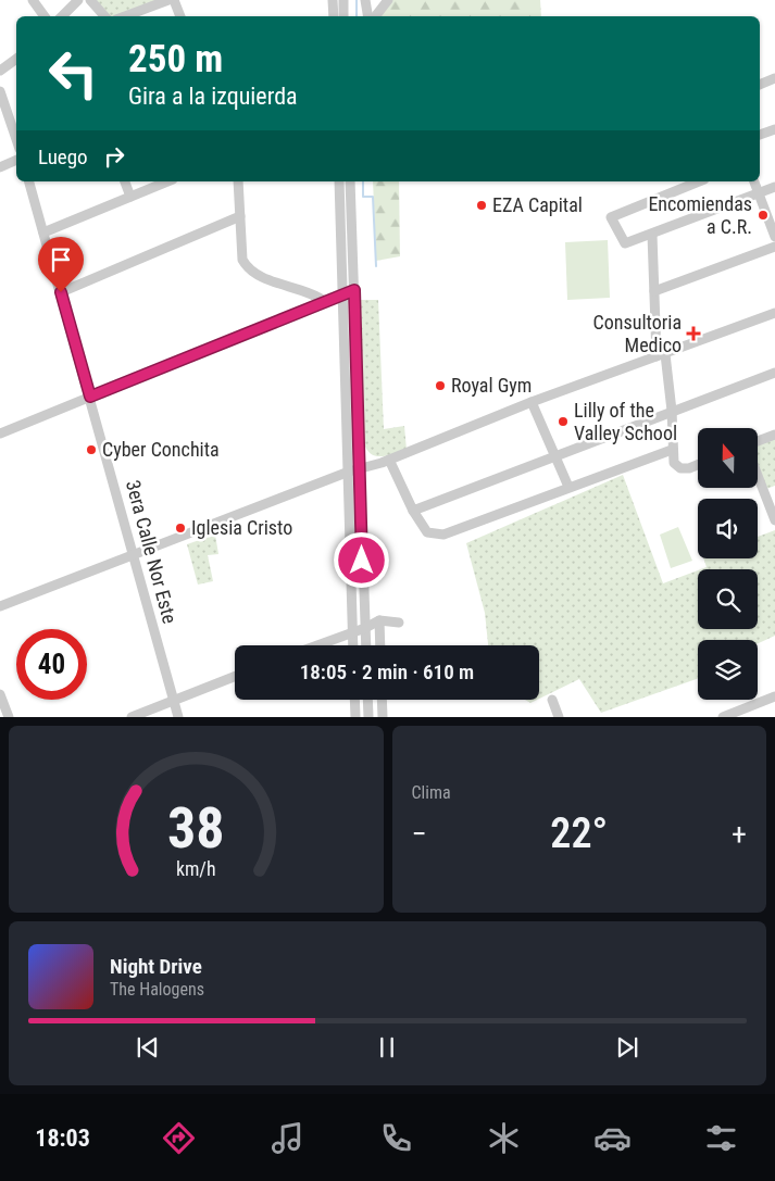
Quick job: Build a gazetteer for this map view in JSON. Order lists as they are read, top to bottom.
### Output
{
  "streets": {
    "street": ["3era Calle Nor Este"]
  },
  "places": {
    "other": [
      "EZA Capital",
      "Encomiendas a C.R.",
      "Royal Gym",
      "Lilly of the Valley School",
      "Cyber Conchita",
      "Iglesia Cristo"
    ],
    "health": ["Consultoria Medico"]
  },
  "north": "top",
  "page": {
    "turn": ["250 m", "Gira a la izquierda"],
    "then": "Luego",
    "limit": "40",
    "trip": "18:05 · 2 min · 610 m",
    "tile": "Clima",
    "heat": ["−", "22°", "+"],
    "song": ["Night Drive", "The Halogens"],
    "tabs": "18:03",
    "gauge": ["38", "km/h"]
  }
}
